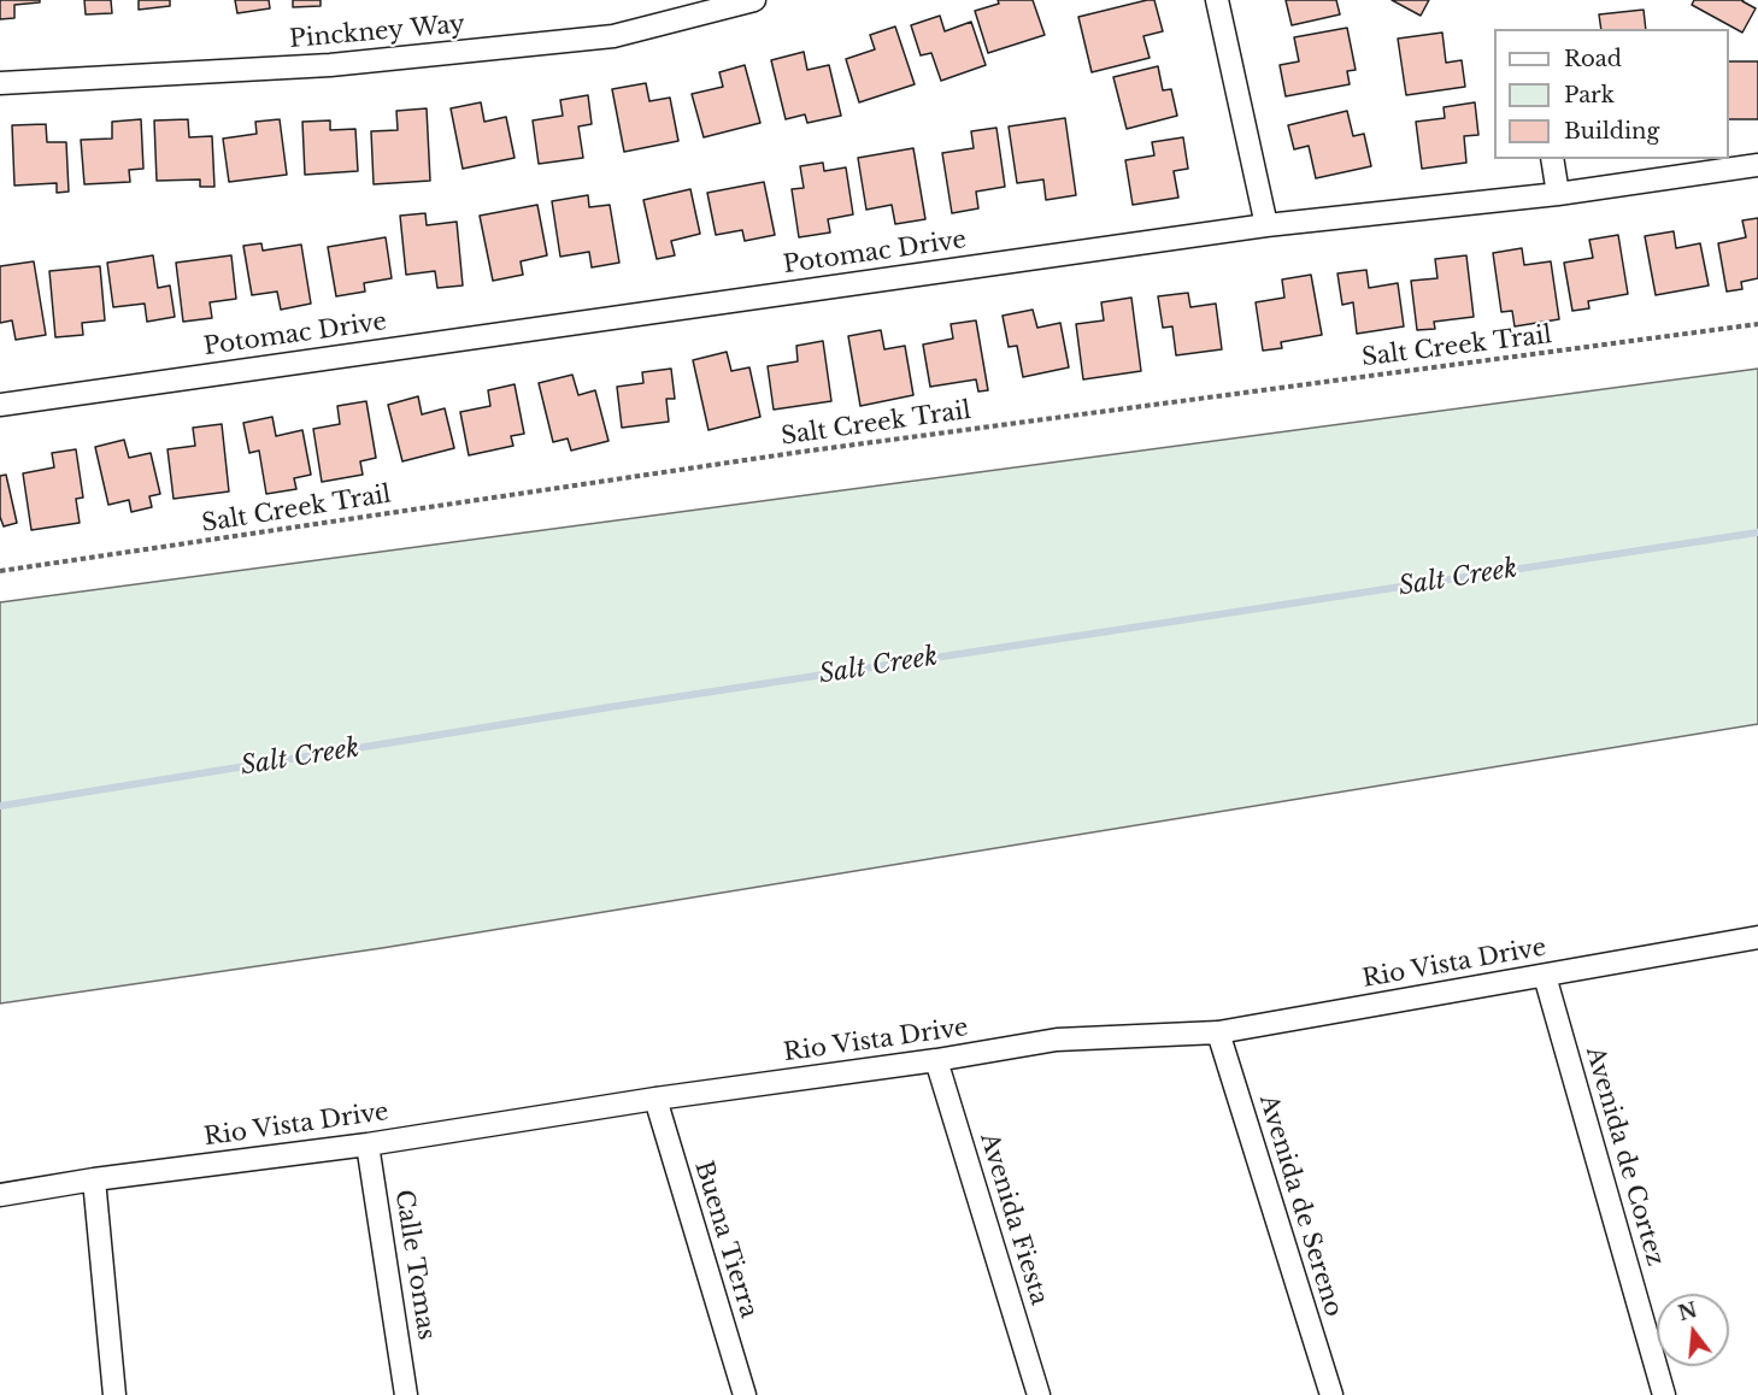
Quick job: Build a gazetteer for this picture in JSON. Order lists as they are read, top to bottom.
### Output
{
  "streets": {
    "street": [
      "Pinckney Way",
      "Potomac Drive",
      "Rio Vista Drive",
      "Avenida de Cortez",
      "Avenida de Sereno",
      "Avenida Fiesta",
      "Buena Tierra",
      "Calle Tomas"
    ],
    "path": ["Salt Creek Trail"]
  },
  "crossings": [
    ["Rio Vista Drive", "Avenida de Cortez"],
    ["Rio Vista Drive", "Avenida de Sereno"],
    ["Rio Vista Drive", "Avenida Fiesta"],
    ["Rio Vista Drive", "Buena Tierra"],
    ["Rio Vista Drive", "Calle Tomas"]
  ],
  "water": ["Salt Creek"],
  "legend": ["Road", "Park", "Building"],
  "north": "top"
}
